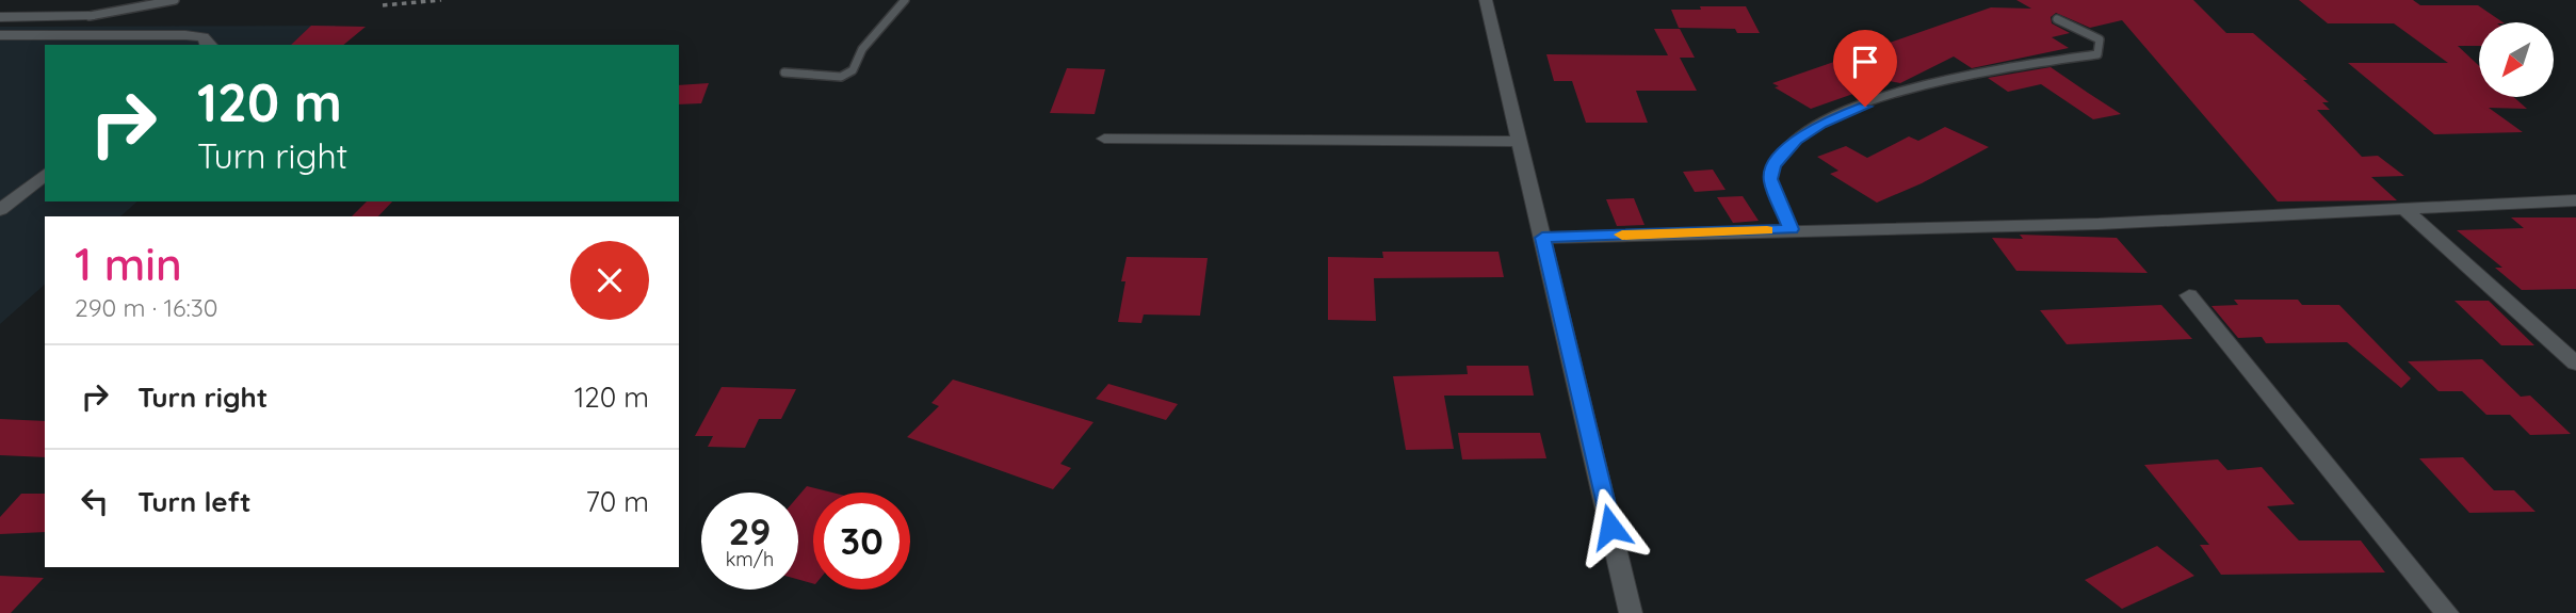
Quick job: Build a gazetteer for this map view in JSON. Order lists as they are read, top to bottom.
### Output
{
  "north": "bottom left",
  "page": {
    "turn": ["120 m", "Turn right"],
    "heading": ["1 min", "290 m · 16:30"],
    "list": [
      {
        "name": "Turn right",
        "value": "120 m"
      },
      {
        "name": "Turn left",
        "value": "70 m"
      }
    ],
    "speed": "29 km/h",
    "limit": "30"
  }
}
